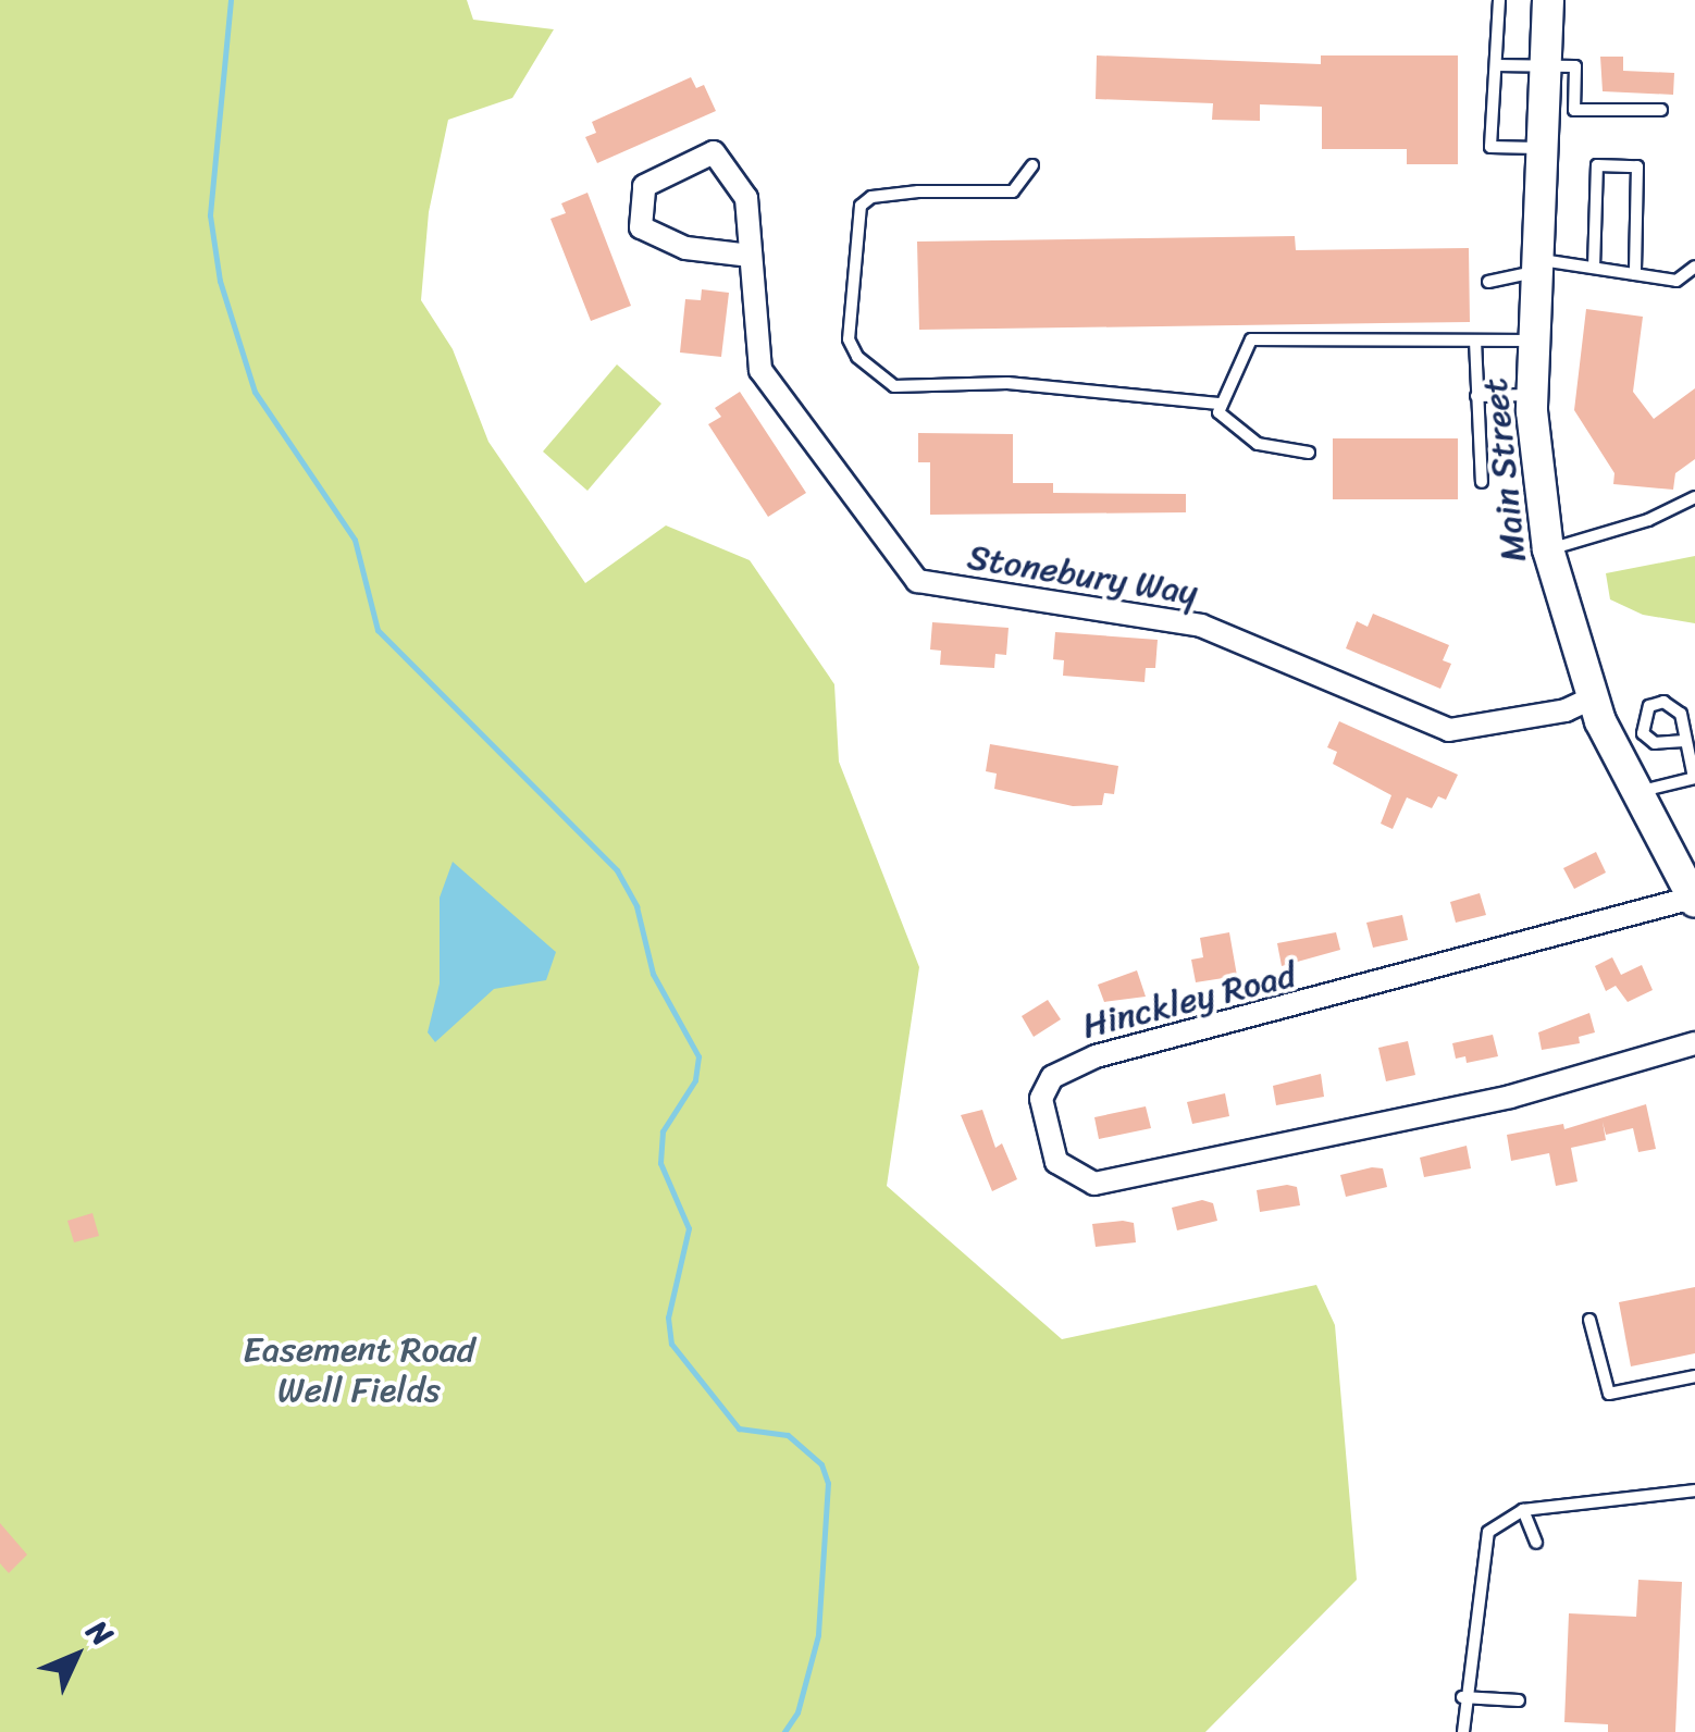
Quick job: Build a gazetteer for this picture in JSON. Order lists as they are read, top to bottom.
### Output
{
  "streets": {
    "main road": ["Main Street"],
    "street": ["Stonebury Way", "Hinckley Road"]
  },
  "crossings": [
    ["Main Street", "Stonebury Way"],
    ["Main Street", "Hinckley Road"]
  ],
  "parks": ["Easement Road Well Fields"],
  "north": "top right"
}
